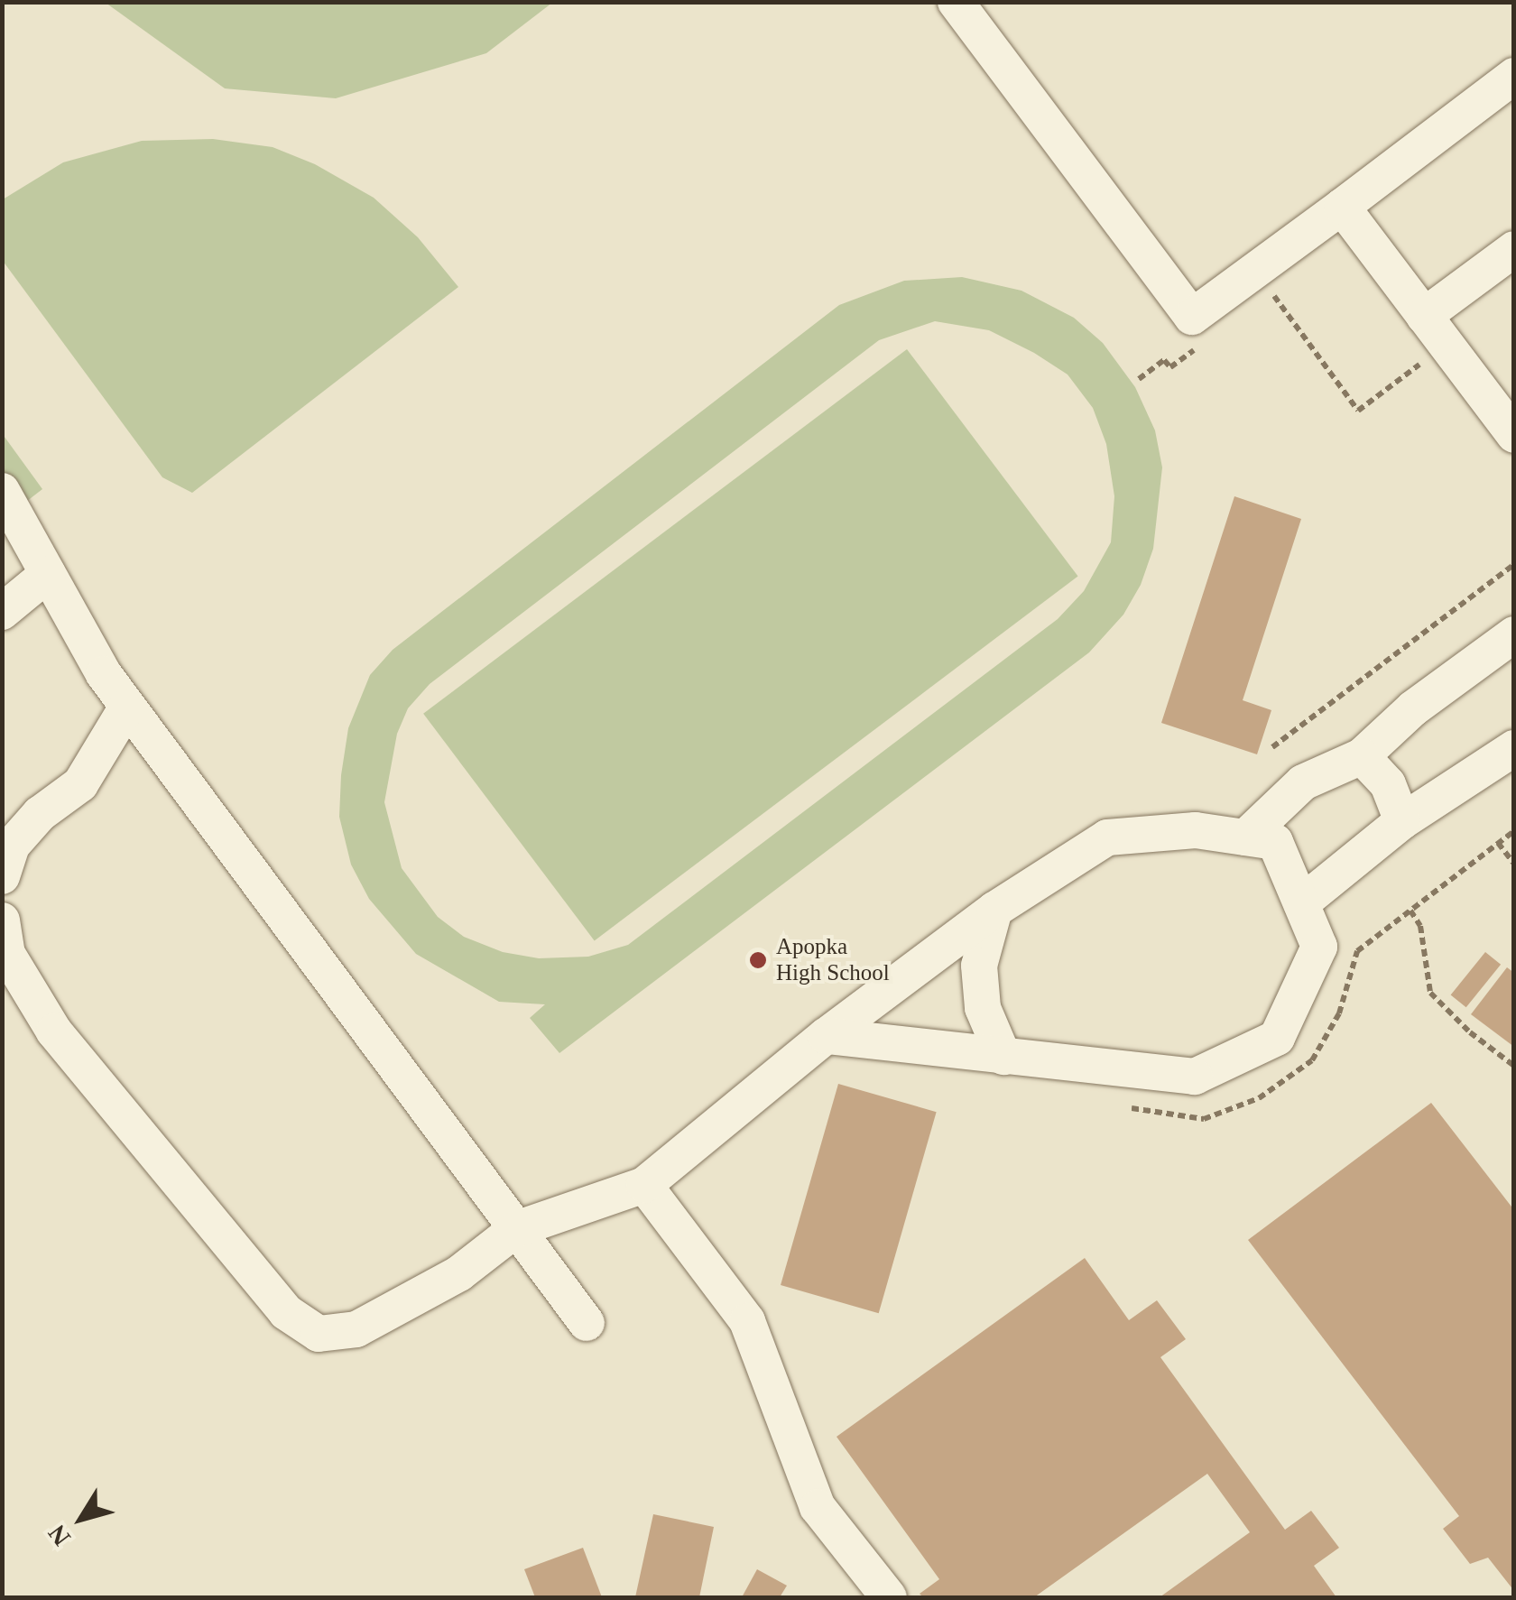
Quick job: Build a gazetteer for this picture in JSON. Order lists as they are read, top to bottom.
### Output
{
  "places": ["Apopka High School"],
  "north": "bottom left"
}
